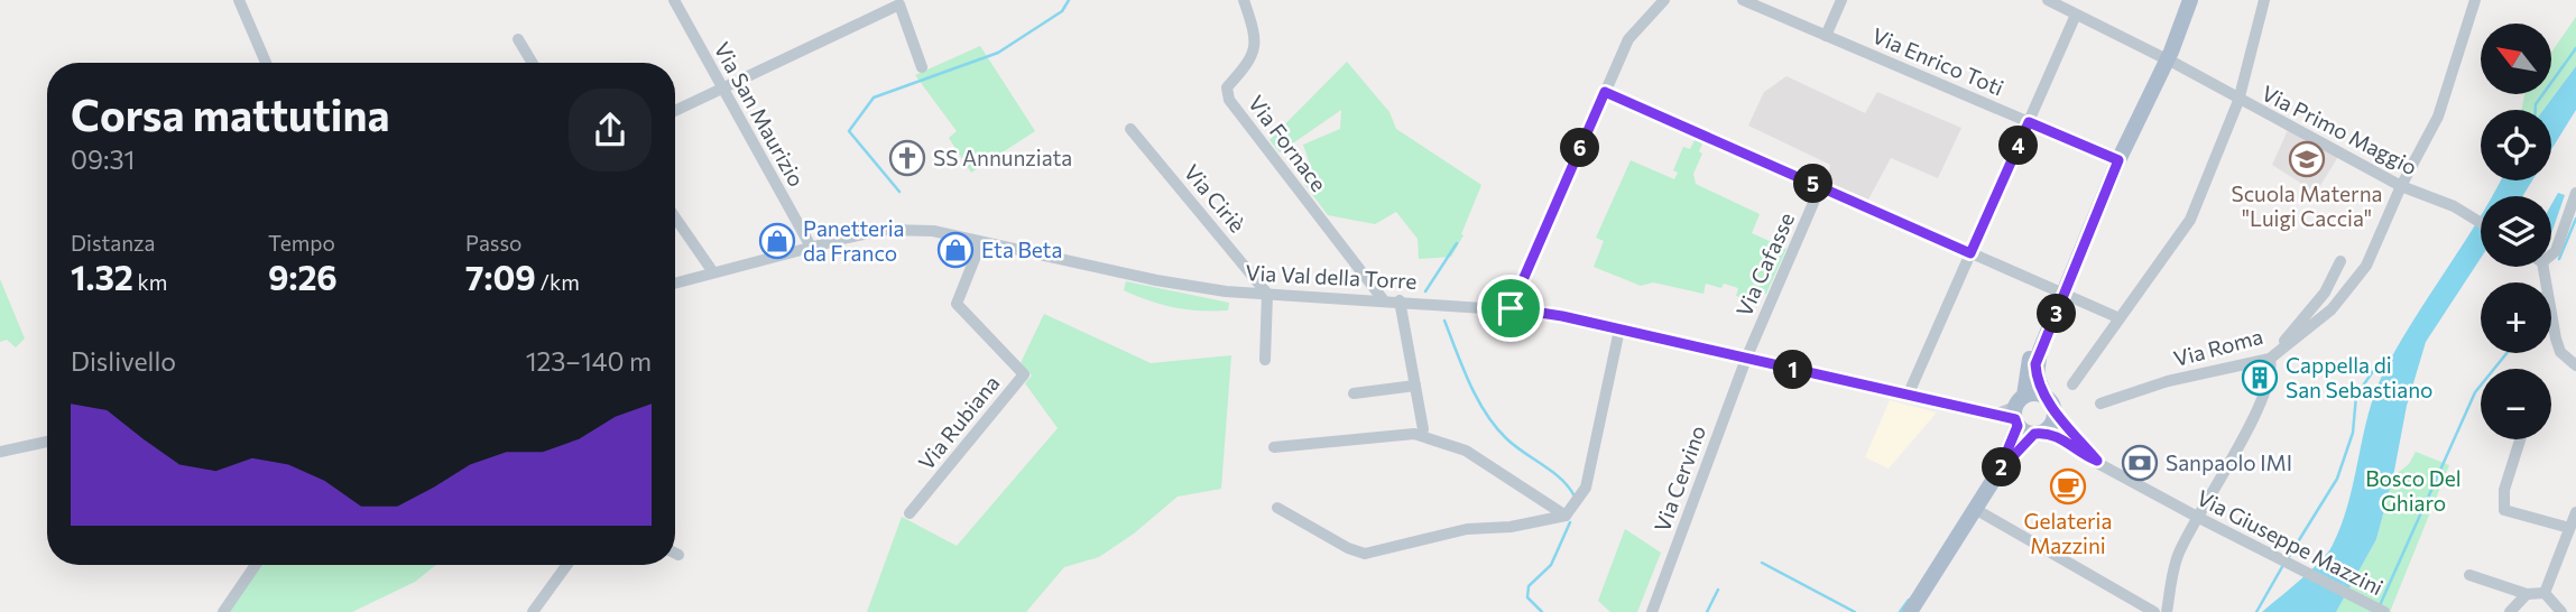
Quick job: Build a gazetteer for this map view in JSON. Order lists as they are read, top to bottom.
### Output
{
  "streets": {
    "street": [
      "Via Enrico Toti",
      "Via San Maurizio",
      "Via Primo Maggio",
      "Via Fornace",
      "Via Ciriè",
      "Via Cafasse",
      "Via Val della Torre",
      "Via Roma",
      "Via Rubiana",
      "Via Cervino",
      "Via Giuseppe Mazzini"
    ]
  },
  "crossings": [
    ["Via San Maurizio", "Via Val della Torre"],
    ["Via Primo Maggio", "Via Roma"],
    ["Via Fornace", "Via Val della Torre"],
    ["Via Ciriè", "Via Val della Torre"],
    ["Via Cafasse", "Via Val della Torre"],
    ["Via Cafasse", "Via Cervino"],
    ["Via Val della Torre", "Via Rubiana"],
    ["Via Val della Torre", "Via Cervino"]
  ],
  "parks": ["Bosco Del Ghiaro"],
  "places": {
    "church": ["SS Annunziata"],
    "school or university": ["Scuola Materna \"Luigi Caccia\""],
    "shop": ["Panetteria da Franco", "Eta Beta"],
    "building": ["Cappella di San Sebastiano"],
    "bank": ["Sanpaolo IMI"],
    "cafe": ["Gelateria Mazzini"]
  },
  "north": "top left",
  "page": {
    "map_buttons": ["+", "−"],
    "heading": ["Corsa mattutina", "09:31"],
    "pins": [
      "4",
      "6",
      "5",
      "3",
      "1",
      "2"
    ],
    "stats": [
      ["Distanza", "1.32 km"],
      ["Tempo", "9:26"],
      ["Passo", "7:09 /km"]
    ],
    "chart": ["Dislivello", "123–140 m"]
  }
}
